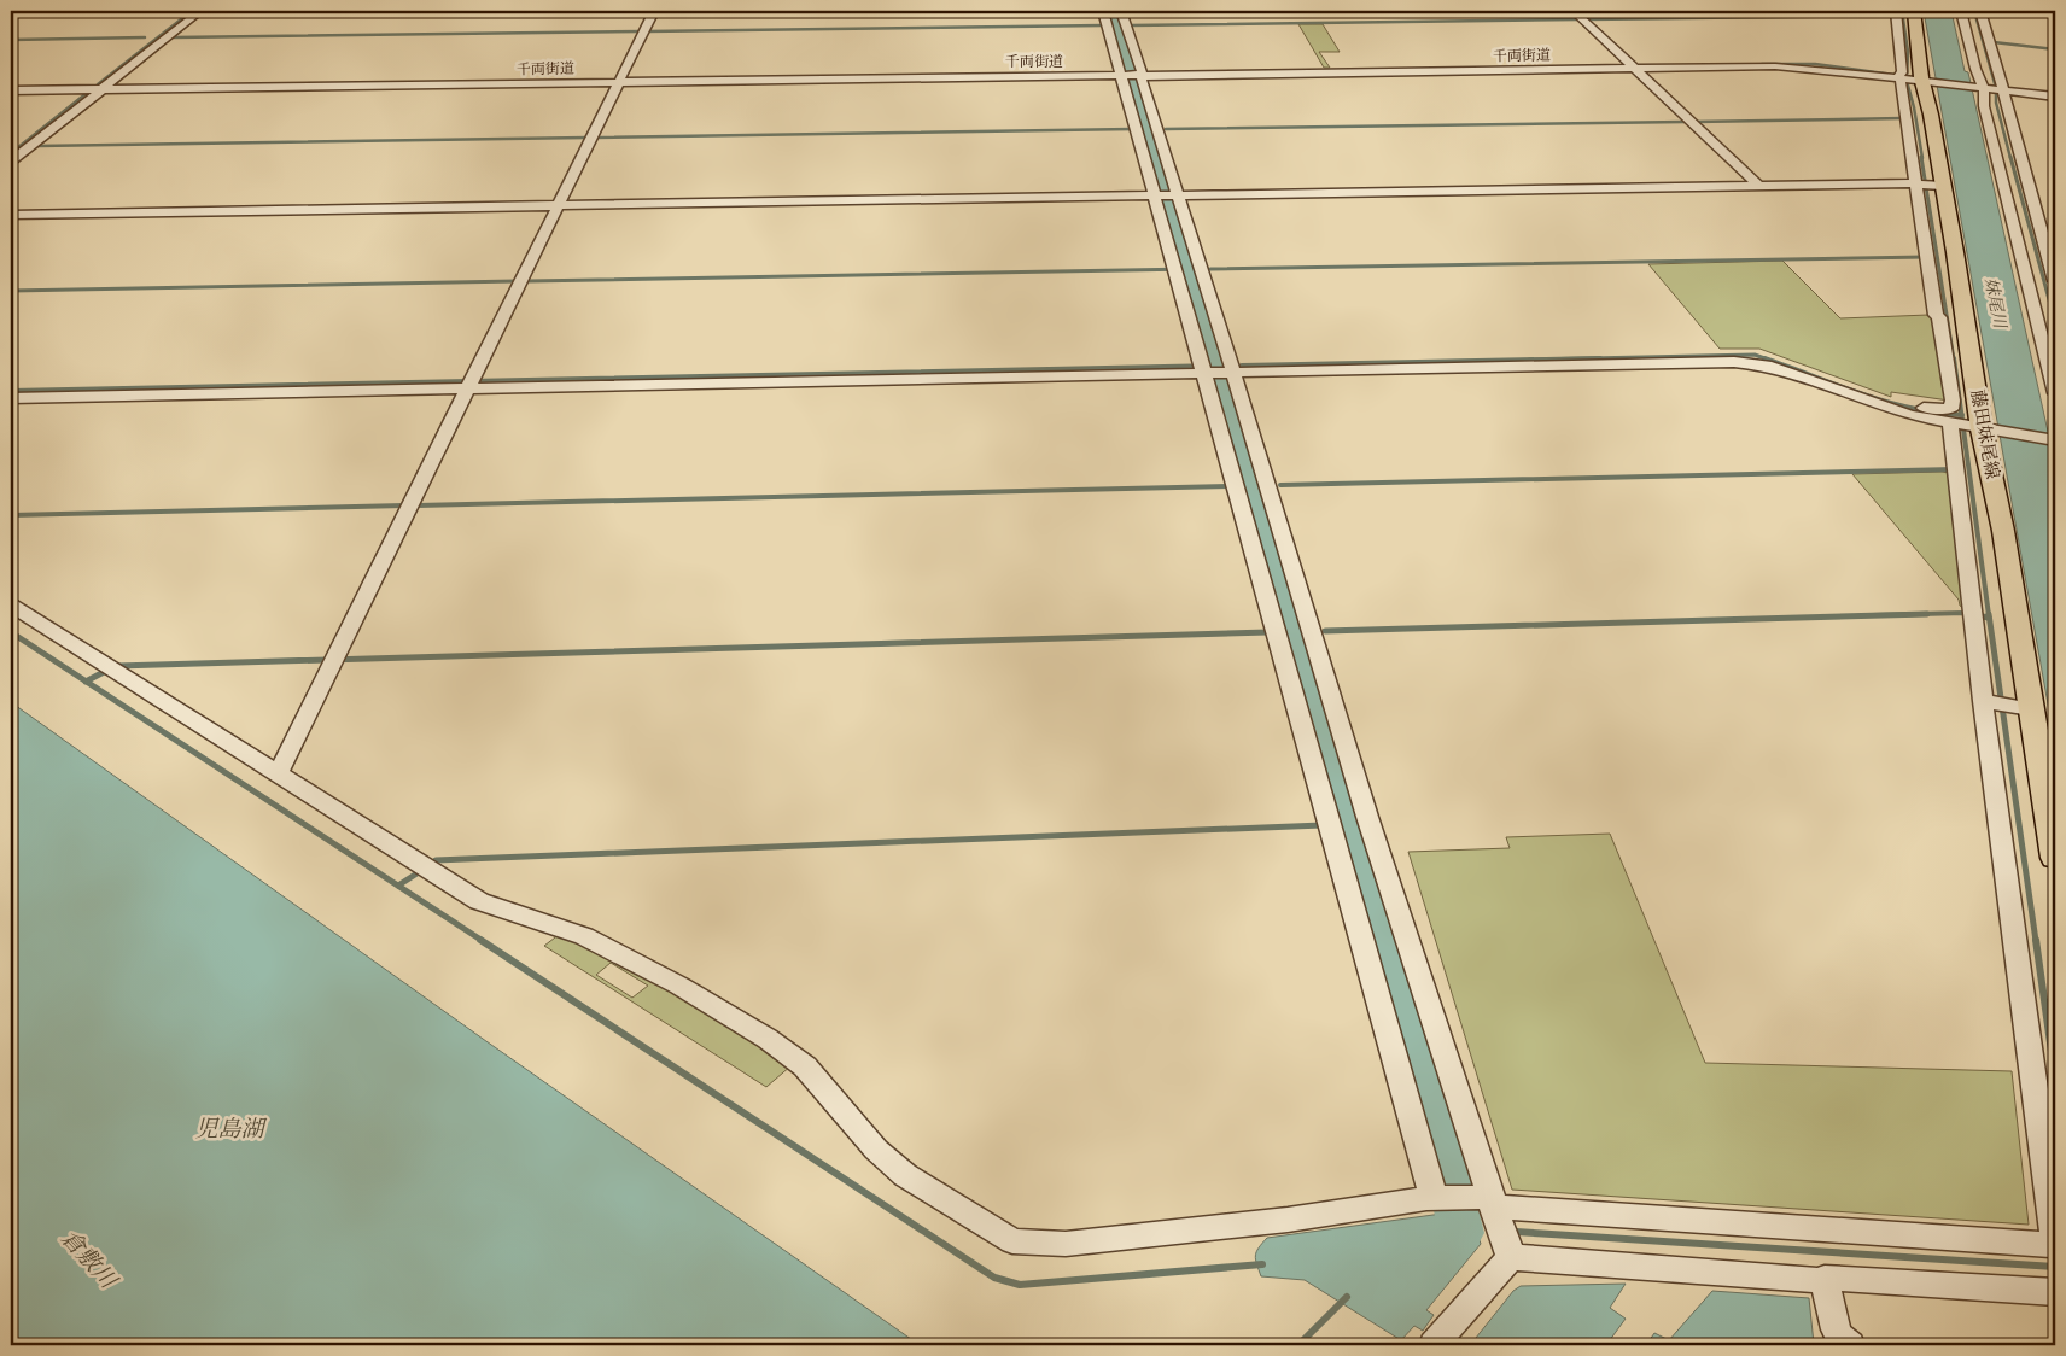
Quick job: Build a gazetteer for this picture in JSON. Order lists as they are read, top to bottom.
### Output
{
  "streets": {
    "main road": ["藤田妹尾線"],
    "street": ["千両街道"]
  },
  "crossings": [
    ["千両街道", "藤田妹尾線"]
  ],
  "water": ["妹尾川", "児島湖", "倉敷川"]
}
